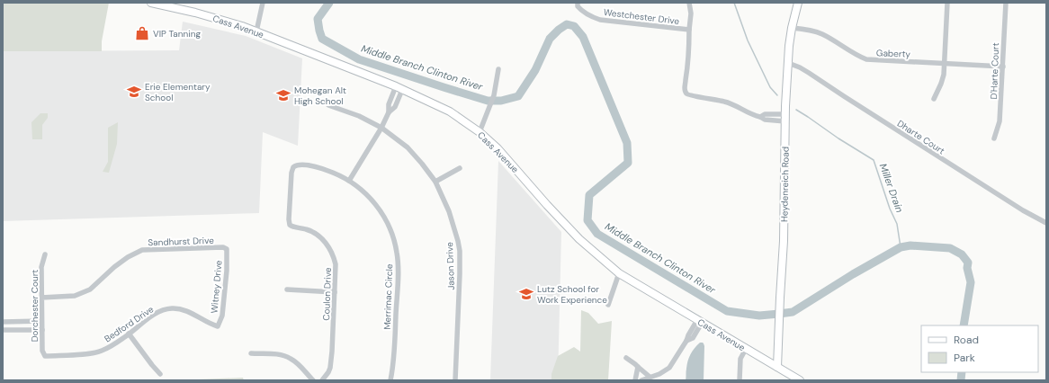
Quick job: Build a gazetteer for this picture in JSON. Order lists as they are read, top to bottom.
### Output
{
  "streets": {
    "main road": ["Cass Avenue", "Heydenreich Road"],
    "street": [
      "Westchester Drive",
      "Gaberty",
      "D'Harte Court",
      "Dharte Court",
      "Sandhurst Drive",
      "Jason Drive",
      "Witney Drive",
      "Coulon Drive",
      "Merrimac Circle",
      "Dorchester Court",
      "Bedford Drive"
    ]
  },
  "crossings": [
    ["Westchester Drive", "Heydenreich Road"],
    ["Cass Avenue", "Heydenreich Road"],
    ["Gaberty", "D'Harte Court"],
    ["Gaberty", "Heydenreich Road"],
    ["Dharte Court", "Heydenreich Road"],
    ["Sandhurst Drive", "Witney Drive"],
    ["Sandhurst Drive", "Dorchester Court"],
    ["Witney Drive", "Bedford Drive"],
    ["Coulon Drive", "Merrimac Circle"],
    ["Dorchester Court", "Bedford Drive"]
  ],
  "water": ["Middle Branch Clinton River", "Miller Drain"],
  "places": {
    "shop": ["VIP Tanning"],
    "school or university": ["Erie Elementary School", "Mohegan Alt High School", "Lutz School for Work Experience"]
  },
  "legend": ["Road", "Park"]
}
